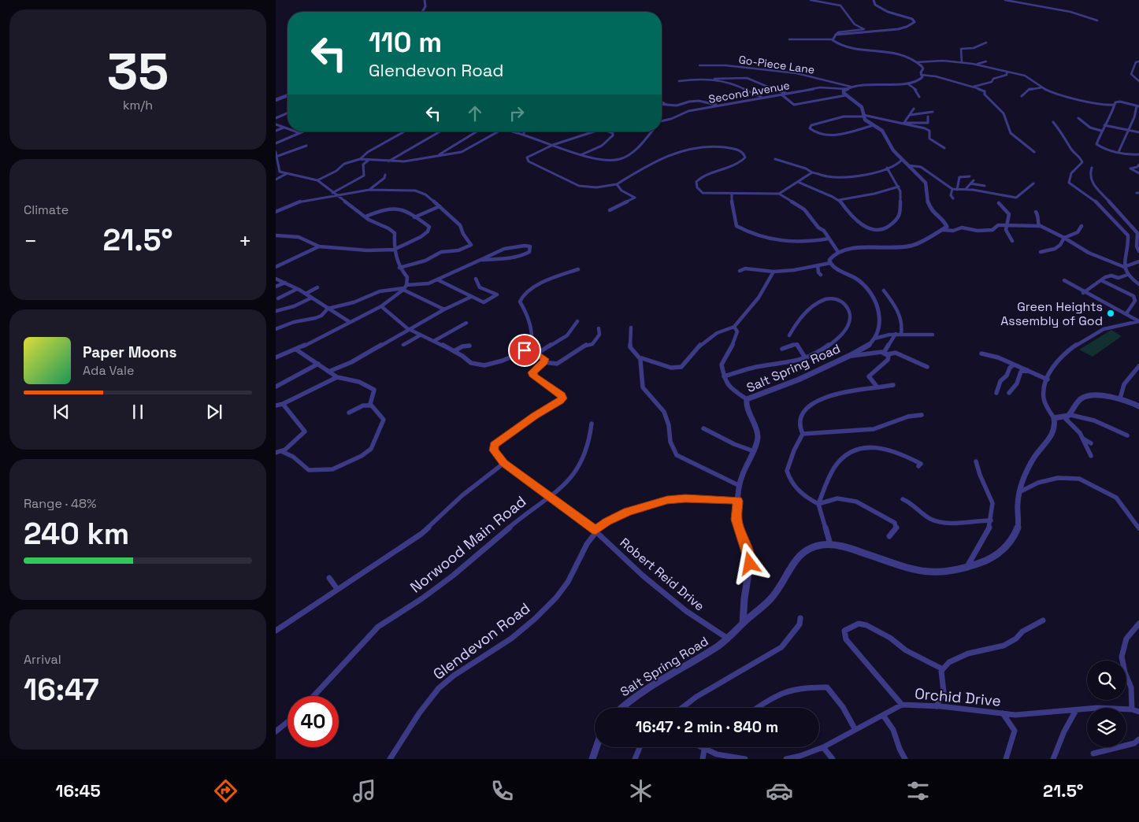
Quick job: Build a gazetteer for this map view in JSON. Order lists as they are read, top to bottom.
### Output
{
  "streets": {
    "street": [
      "Go-Piece Lane",
      "Second Avenue",
      "Salt Spring Road",
      "Norwood Main Road",
      "Robert Reid Drive",
      "Glendevon Road",
      "Orchid Drive"
    ]
  },
  "crossings": [
    ["Salt Spring Road", "Robert Reid Drive"],
    ["Salt Spring Road", "Glendevon Road"],
    ["Norwood Main Road", "Robert Reid Drive"],
    ["Robert Reid Drive", "Glendevon Road"]
  ],
  "places": ["Green Heights Assembly of God"],
  "page": {
    "tile": [
      ["35", "km/h"],
      "Climate",
      ["Range · 48%", "240 km"],
      ["Arrival", "16:47"]
    ],
    "turn": ["110 m", "Glendevon Road"],
    "heat": ["−", "21.5°", "+"],
    "song": ["Paper Moons", "Ada Vale"],
    "limit": "40",
    "trip": "16:47 · 2 min · 840 m",
    "tabs": ["16:45", "21.5°"]
  }
}
